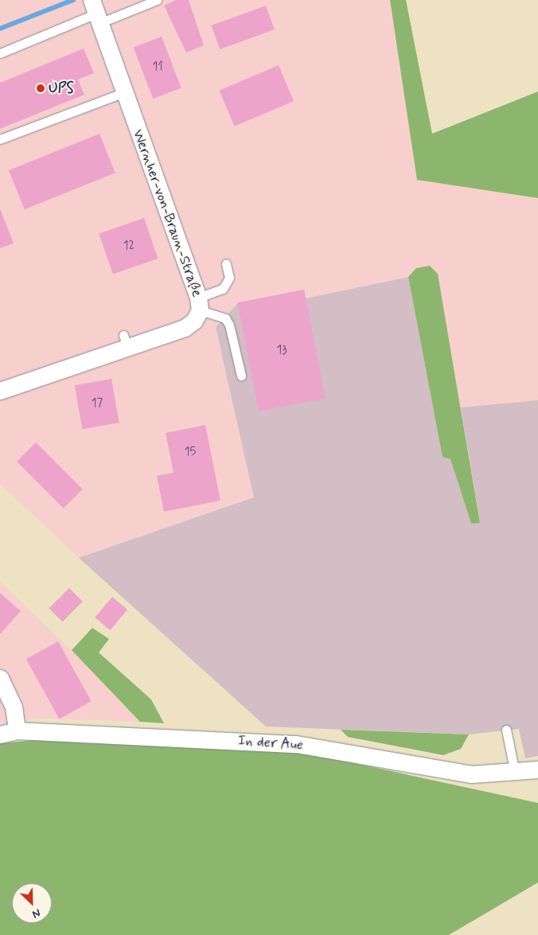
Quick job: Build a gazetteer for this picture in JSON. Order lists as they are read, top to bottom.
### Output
{
  "streets": {
    "street": ["Wernher-von-Braun-Straße", "In der Aue"]
  },
  "places": ["UPS"],
  "house_numbers": [
    "11",
    "12",
    "13",
    "17",
    "15"
  ],
  "north": "bottom right"
}
